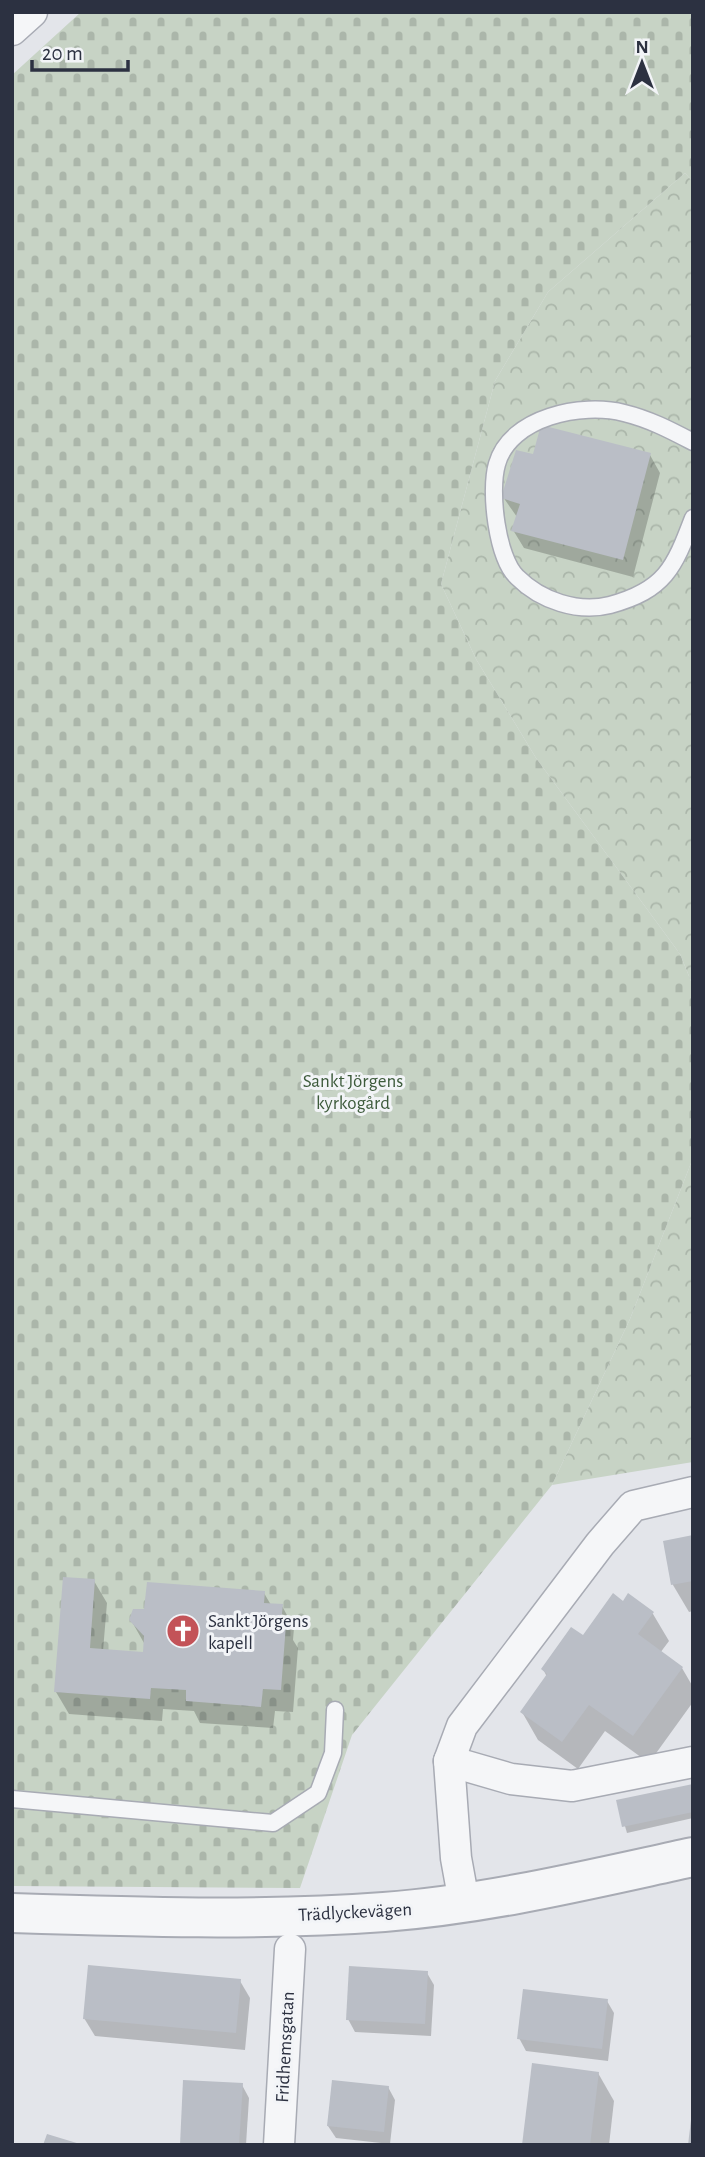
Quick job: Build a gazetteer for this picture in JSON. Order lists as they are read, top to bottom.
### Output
{
  "streets": {
    "street": ["Trädlyckevägen", "Fridhemsgatan"]
  },
  "parks": ["Sankt Jörgens kyrkogård"],
  "places": {
    "church": ["Sankt Jörgens kapell"]
  },
  "scale_bar": "20 m",
  "north": "top"
}
